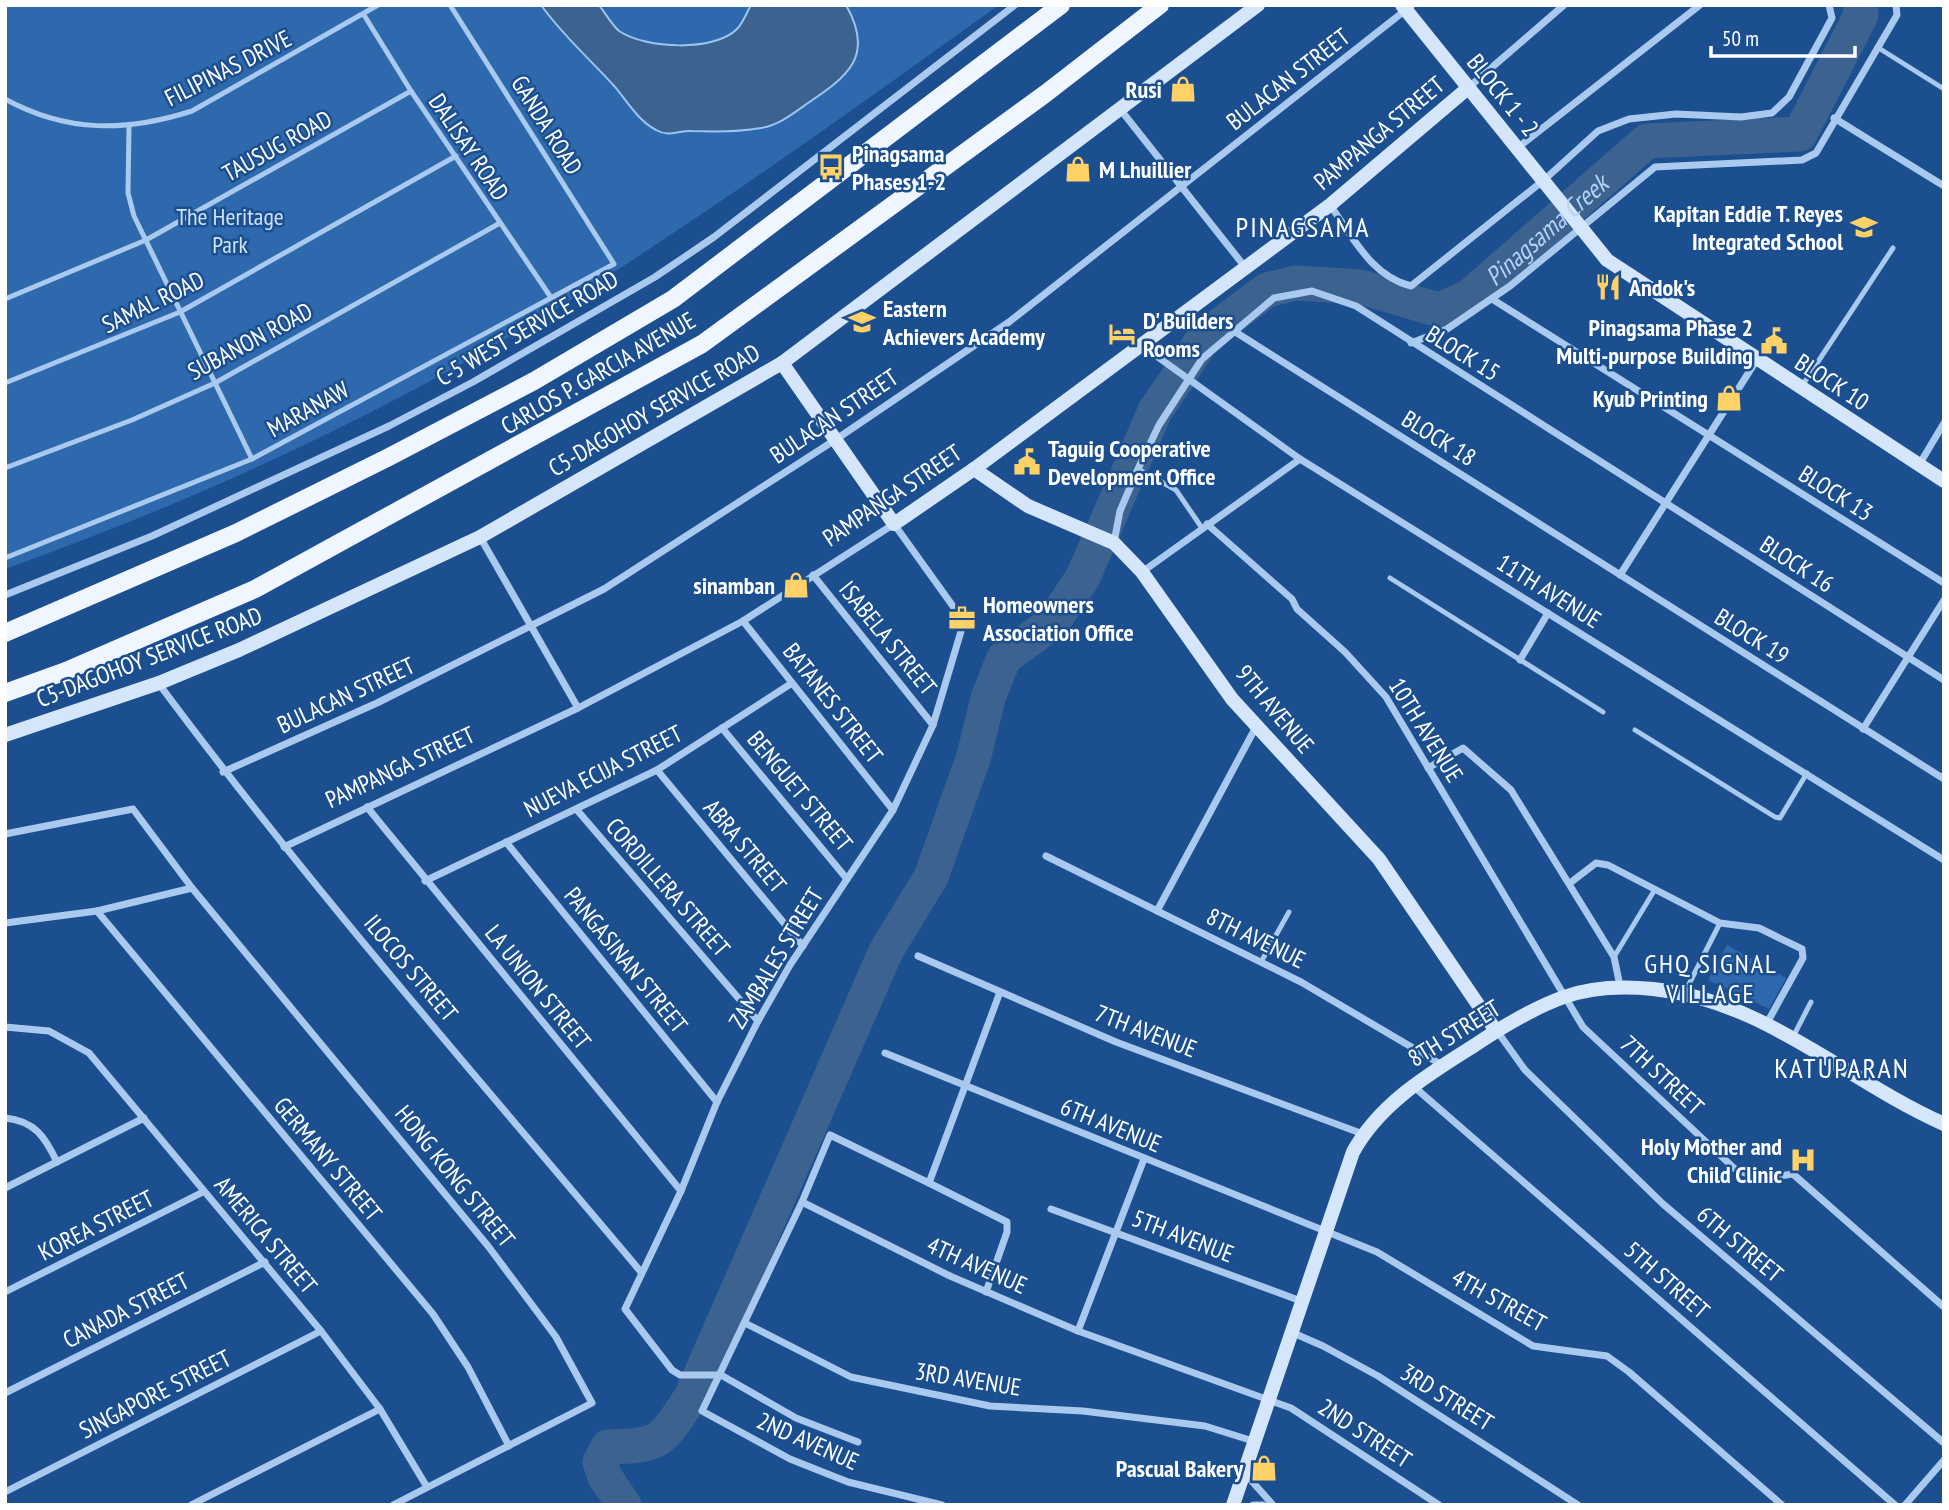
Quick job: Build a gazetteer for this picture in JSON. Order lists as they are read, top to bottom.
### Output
{
  "streets": {
    "main road": ["CARLOS P. GARCIA AVENUE"],
    "street": [
      "BULACAN STREET",
      "BLOCK 1 - 2",
      "PAMPANGA STREET",
      "C-5 WEST SERVICE ROAD",
      "BLOCK 15",
      "BLOCK 10",
      "C5-DAGOHOY SERVICE ROAD",
      "BLOCK 18",
      "BLOCK 13",
      "BLOCK 16",
      "11TH AVENUE",
      "BLOCK 19",
      "ISABELA STREET",
      "BATANES STREET",
      "9TH AVENUE",
      "10TH AVENUE",
      "NUEVA ECIJA STREET",
      "BENGUET STREET",
      "ABRA STREET",
      "CORDILLERA STREET",
      "8TH AVENUE",
      "ZAMBALES STREET",
      "PANGASINAN STREET",
      "ILOCOS STREET",
      "LA UNION STREET",
      "7TH AVENUE",
      "8TH STREET",
      "7TH STREET",
      "6TH AVENUE",
      "GERMANY STREET",
      "HONG KONG STREET",
      "KOREA STREET",
      "AMERICA STREET",
      "5TH AVENUE",
      "6TH STREET",
      "4TH AVENUE",
      "5TH STREET",
      "4TH STREET",
      "CANADA STREET",
      "3RD AVENUE",
      "SINGAPORE STREET",
      "3RD STREET",
      "2ND STREET",
      "2ND AVENUE"
    ],
    "lane": [
      "FILIPINAS DRIVE",
      "GANDA ROAD",
      "TAUSUG ROAD",
      "DALISAY ROAD",
      "SAMAL ROAD",
      "SUBANON ROAD",
      "MARANAW"
    ]
  },
  "crossings": [
    ["FILIPINAS DRIVE", "DALISAY ROAD"],
    ["BULACAN STREET", "BLOCK 1 - 2"],
    ["BULACAN STREET", "ILOCOS STREET"],
    ["BLOCK 1 - 2", "PAMPANGA STREET"],
    ["BLOCK 1 - 2", "BLOCK 10"],
    ["GANDA ROAD", "MARANAW"],
    ["PAMPANGA STREET", "11TH AVENUE"],
    ["PAMPANGA STREET", "ISABELA STREET"],
    ["PAMPANGA STREET", "BATANES STREET"],
    ["PAMPANGA STREET", "9TH AVENUE"],
    ["PAMPANGA STREET", "ZAMBALES STREET"],
    ["PAMPANGA STREET", "ILOCOS STREET"],
    ["PAMPANGA STREET", "LA UNION STREET"],
    ["TAUSUG ROAD", "DALISAY ROAD"],
    ["DALISAY ROAD", "SAMAL ROAD"],
    ["DALISAY ROAD", "SUBANON ROAD"],
    ["DALISAY ROAD", "MARANAW"],
    ["BLOCK 15", "BLOCK 18"],
    ["BLOCK 15", "BLOCK 16"],
    ["BLOCK 15", "11TH AVENUE"],
    ["BLOCK 15", "9TH AVENUE"],
    ["C5-DAGOHOY SERVICE ROAD", "ILOCOS STREET"],
    ["BLOCK 18", "BLOCK 19"],
    ["ISABELA STREET", "ZAMBALES STREET"],
    ["BATANES STREET", "NUEVA ECIJA STREET"],
    ["BATANES STREET", "ZAMBALES STREET"],
    ["9TH AVENUE", "8TH STREET"],
    ["9TH AVENUE", "6TH STREET"],
    ["10TH AVENUE", "8TH STREET"],
    ["10TH AVENUE", "7TH STREET"],
    ["NUEVA ECIJA STREET", "BENGUET STREET"],
    ["NUEVA ECIJA STREET", "ABRA STREET"],
    ["NUEVA ECIJA STREET", "CORDILLERA STREET"],
    ["NUEVA ECIJA STREET", "PANGASINAN STREET"],
    ["NUEVA ECIJA STREET", "LA UNION STREET"],
    ["BENGUET STREET", "ZAMBALES STREET"],
    ["ABRA STREET", "ZAMBALES STREET"],
    ["CORDILLERA STREET", "ZAMBALES STREET"],
    ["8TH AVENUE", "8TH STREET"],
    ["ZAMBALES STREET", "PANGASINAN STREET"],
    ["ZAMBALES STREET", "ILOCOS STREET"],
    ["ZAMBALES STREET", "LA UNION STREET"],
    ["ZAMBALES STREET", "2ND AVENUE"],
    ["7TH AVENUE", "8TH STREET"],
    ["8TH STREET", "7TH STREET"],
    ["8TH STREET", "6TH AVENUE"],
    ["8TH STREET", "5TH AVENUE"],
    ["8TH STREET", "6TH STREET"],
    ["8TH STREET", "4TH AVENUE"],
    ["8TH STREET", "5TH STREET"],
    ["8TH STREET", "4TH STREET"],
    ["8TH STREET", "3RD AVENUE"],
    ["8TH STREET", "3RD STREET"],
    ["8TH STREET", "2ND STREET"],
    ["6TH AVENUE", "4TH STREET"],
    ["GERMANY STREET", "HONG KONG STREET"],
    ["HONG KONG STREET", "AMERICA STREET"],
    ["KOREA STREET", "AMERICA STREET"],
    ["AMERICA STREET", "CANADA STREET"],
    ["AMERICA STREET", "SINGAPORE STREET"],
    ["4TH AVENUE", "2ND STREET"]
  ],
  "districts": ["PINAGSAMA", "GHQ SIGNAL VILLAGE", "KATUPARAN"],
  "water": ["Pinagsama Creek"],
  "parks": ["The Heritage Park"],
  "places": {
    "shop": [
      "Rusi",
      "M Lhuillier",
      "Kyub Printing",
      "sinamban",
      "Pascual Bakery"
    ],
    "bus stop": ["Pinagsama Phases 1-2"],
    "school or university": ["Kapitan Eddie T. Reyes Integrated School", "Eastern Achievers Academy"],
    "restaurant": ["Andok's"],
    "hotel": ["D' Builders Rooms"],
    "public building": ["Pinagsama Phase 2 Multi-purpose Building", "Taguig Cooperative Development Office"],
    "office": ["Homeowners Association Office"],
    "hospital": ["Holy Mother and Child Clinic"]
  },
  "scale_bar": "50 m"
}
